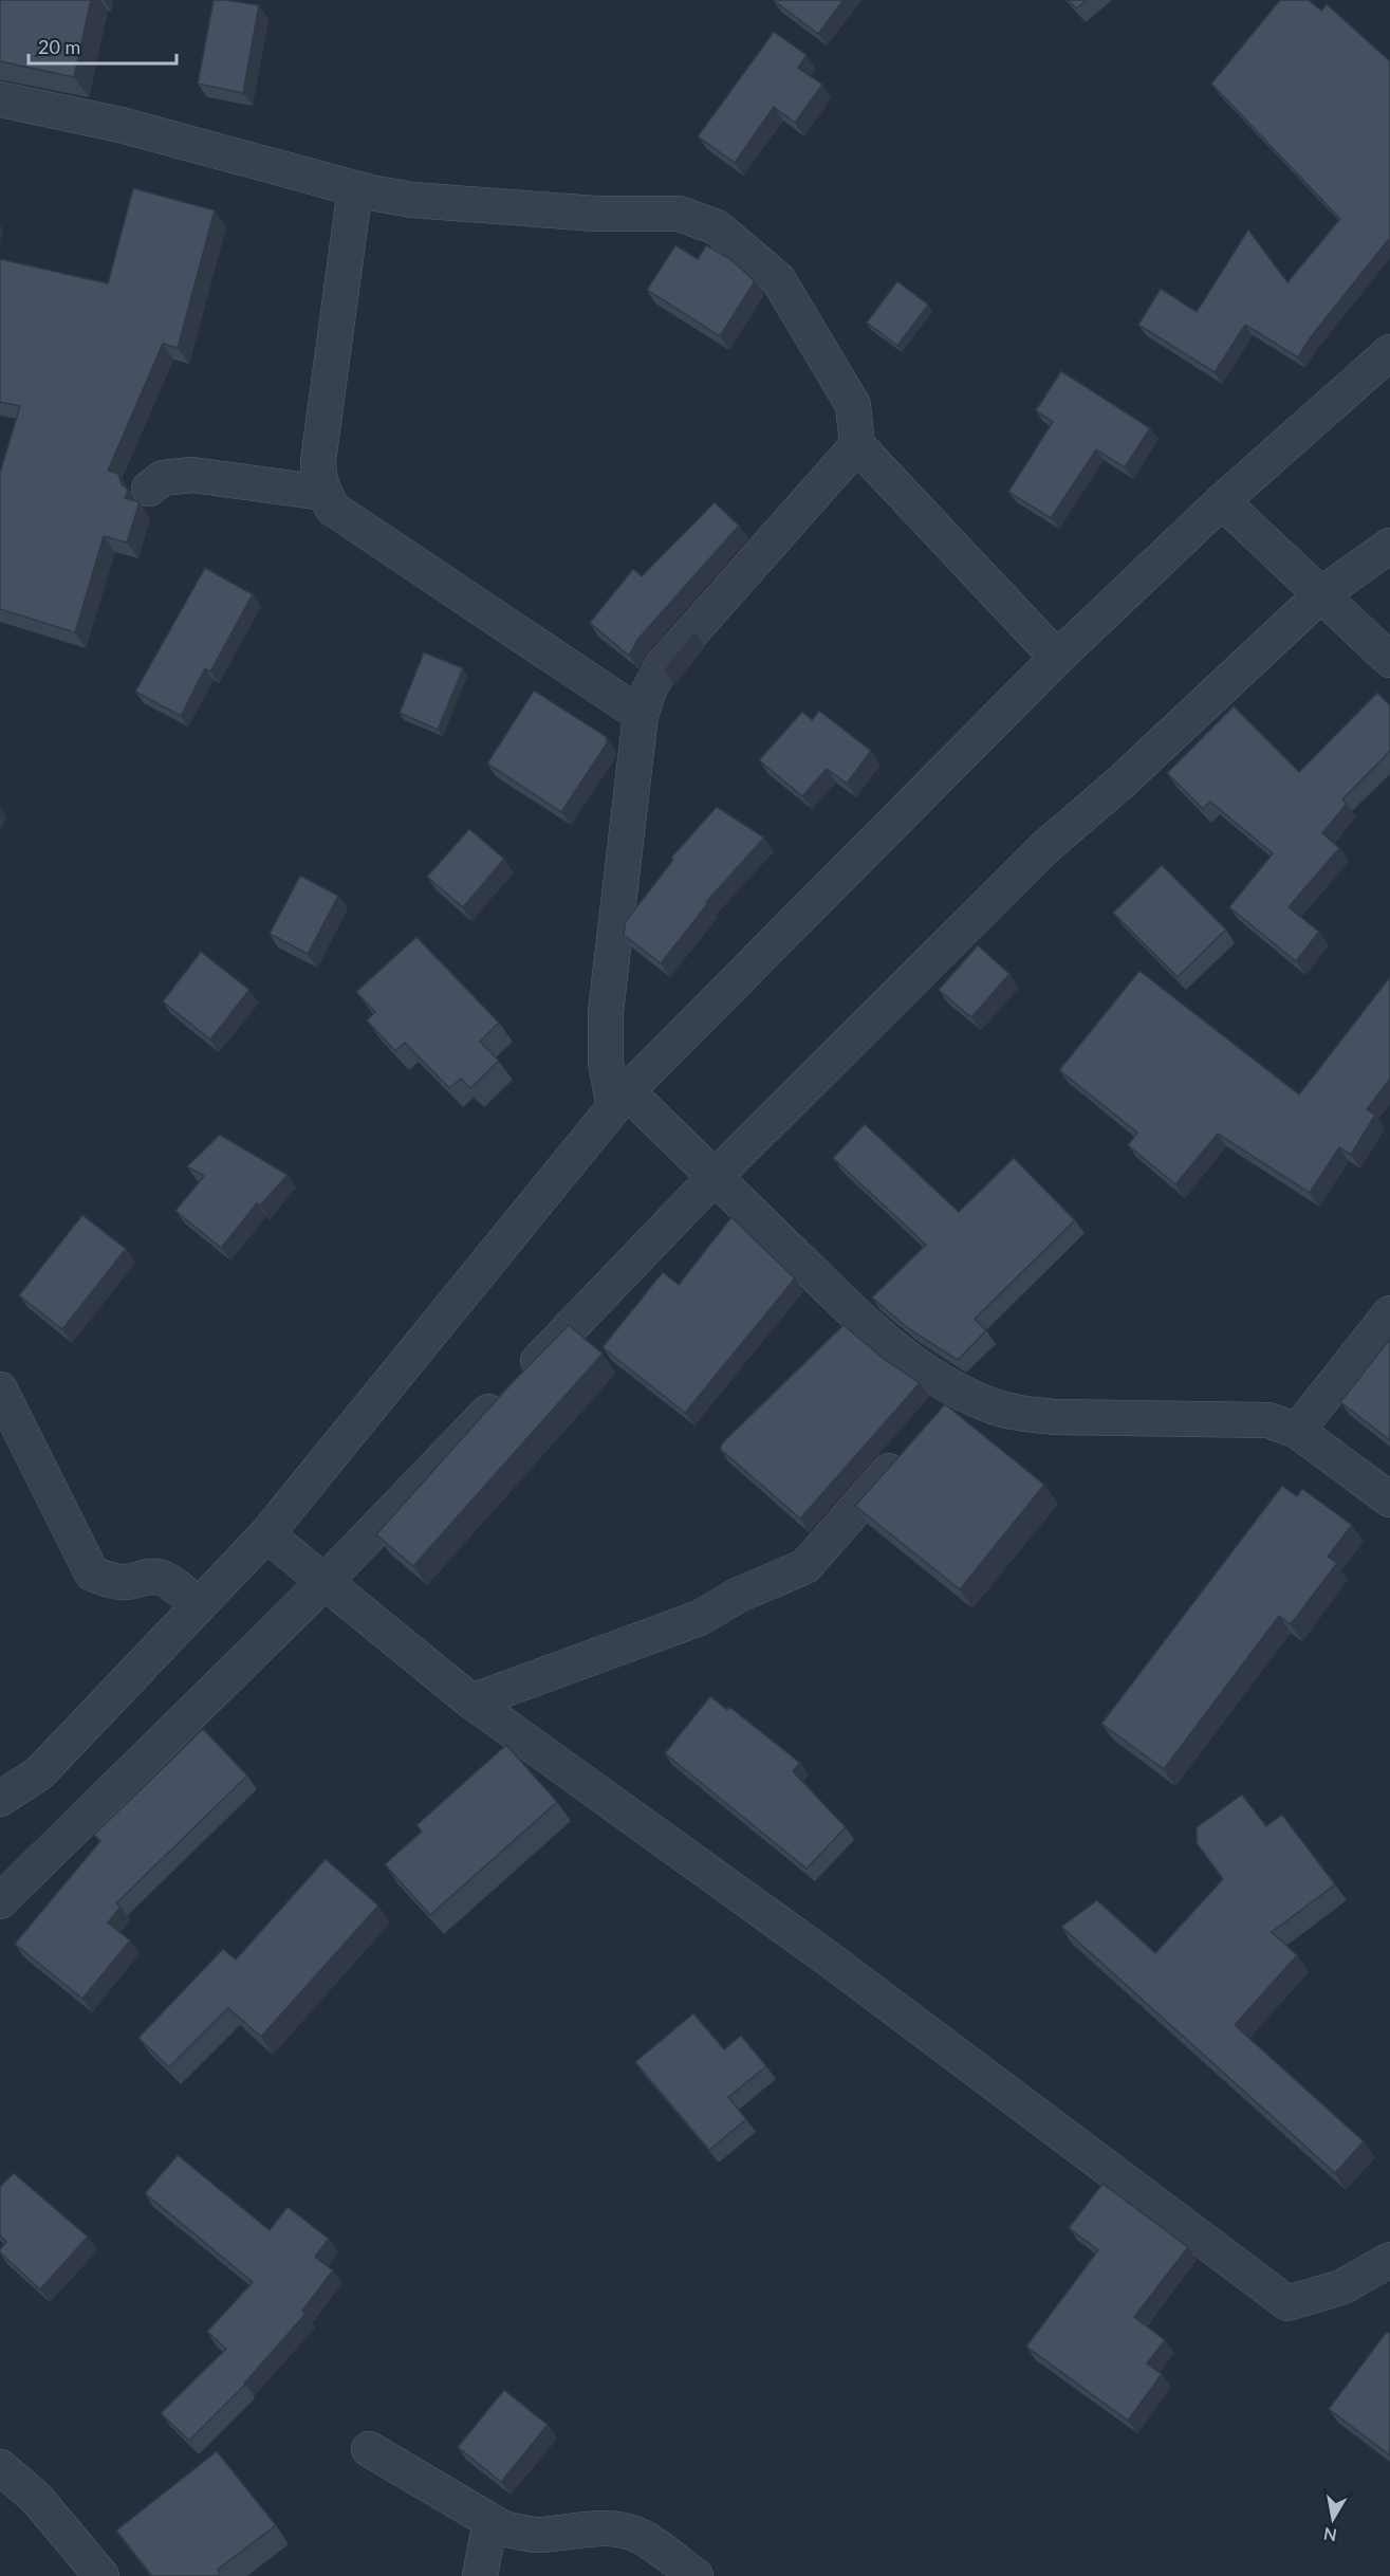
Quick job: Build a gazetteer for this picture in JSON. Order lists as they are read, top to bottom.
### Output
{
  "scale_bar": "20 m",
  "north": "bottom"
}
